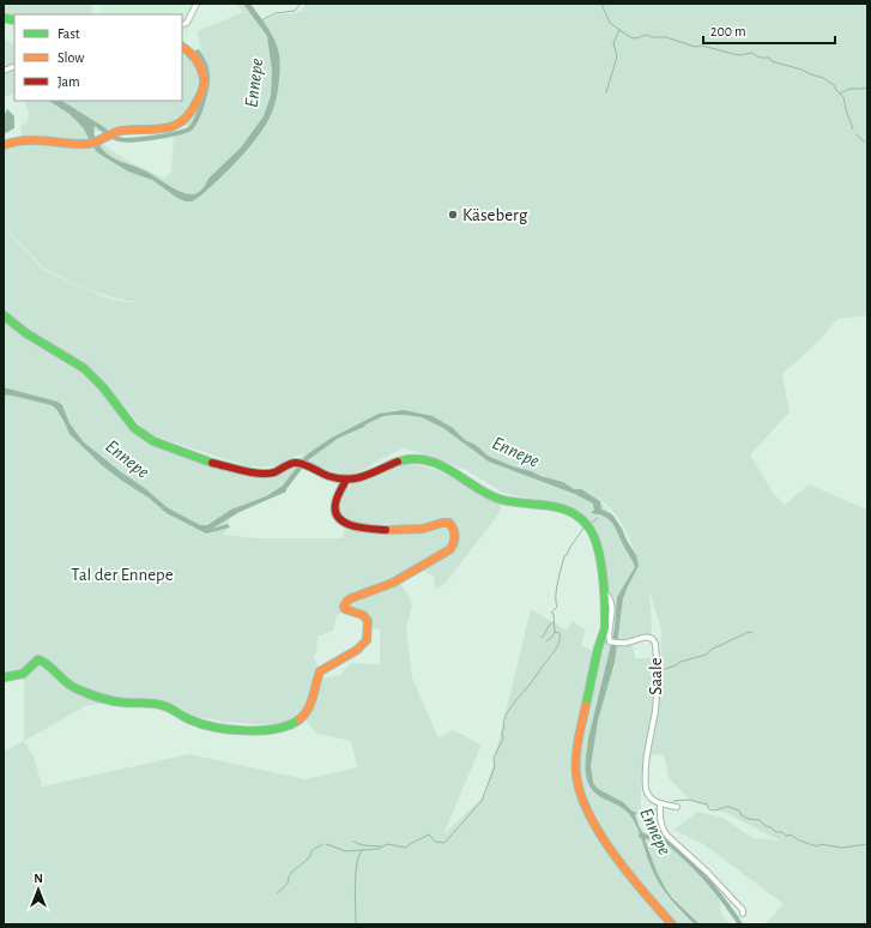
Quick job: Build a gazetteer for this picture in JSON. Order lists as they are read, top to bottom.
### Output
{
  "streets": {
    "street": ["Saale"]
  },
  "water": ["Ennepe"],
  "parks": ["Tal der Ennepe"],
  "places": ["Käseberg"],
  "legend": ["Fast", "Slow", "Jam"],
  "scale_bar": "200 m",
  "north": "top"
}
